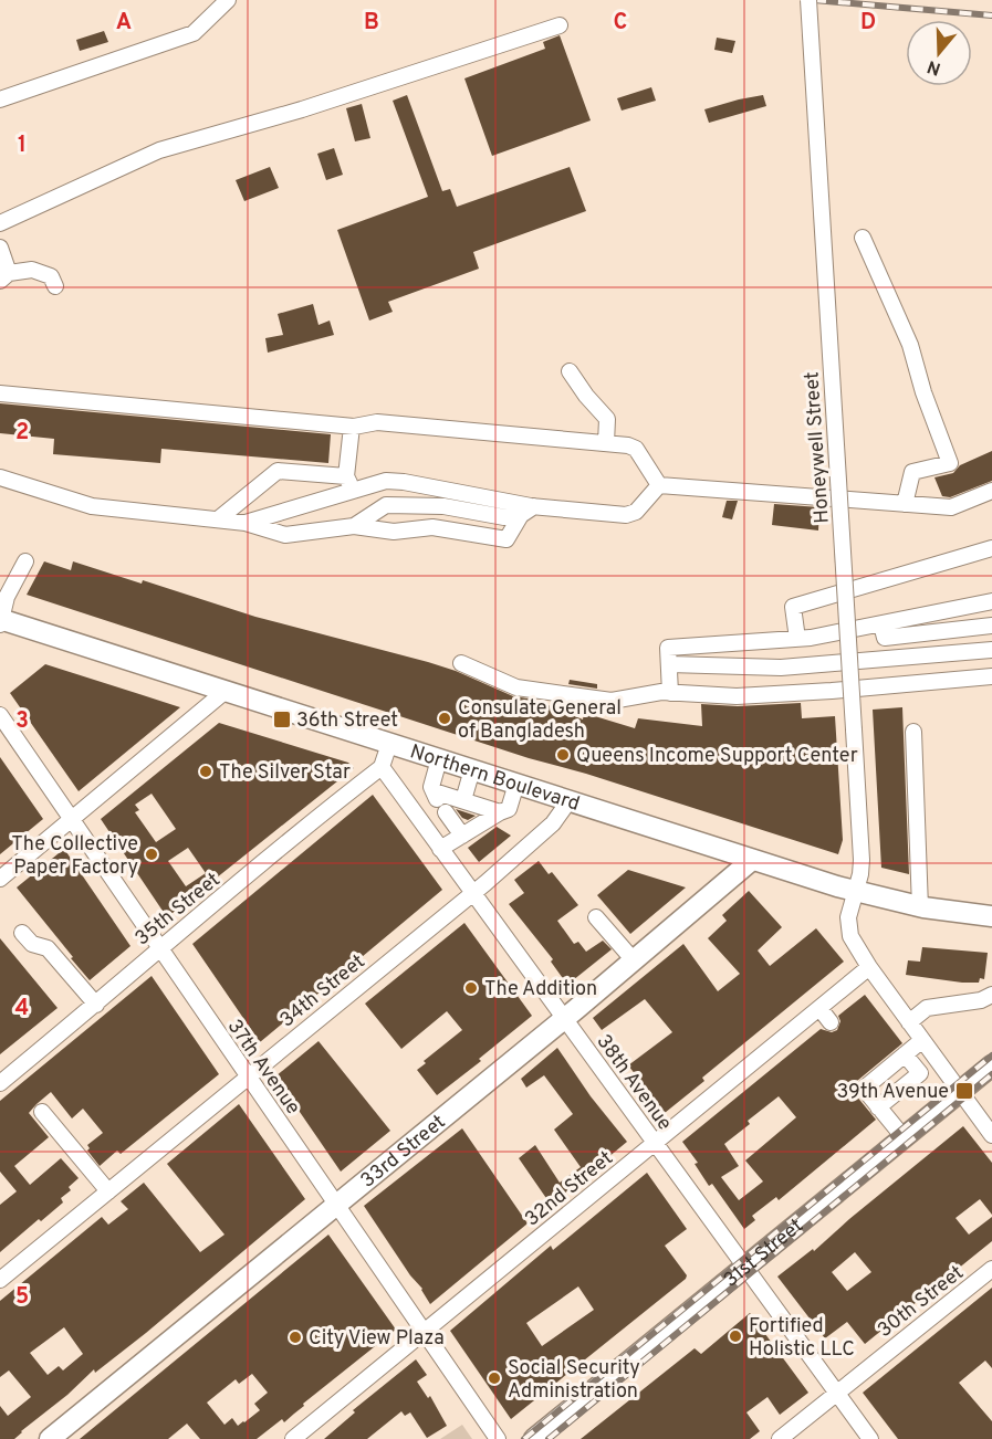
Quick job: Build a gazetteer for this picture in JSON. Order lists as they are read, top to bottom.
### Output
{
  "streets": {
    "main road": ["Northern Boulevard", "33rd Street", "31st Street"],
    "street": [
      "Honeywell Street",
      "35th Street",
      "34th Street",
      "37th Avenue",
      "38th Avenue",
      "32nd Street",
      "30th Street"
    ]
  },
  "crossings": [
    ["Honeywell Street", "Northern Boulevard"],
    ["Northern Boulevard", "34th Street"],
    ["Northern Boulevard", "33rd Street"],
    ["35th Street", "37th Avenue"],
    ["35th Street", "38th Avenue"],
    ["34th Street", "37th Avenue"],
    ["34th Street", "38th Avenue"],
    ["37th Avenue", "33rd Street"],
    ["37th Avenue", "32nd Street"],
    ["38th Avenue", "33rd Street"],
    ["38th Avenue", "32nd Street"],
    ["38th Avenue", "31st Street"],
    ["38th Avenue", "30th Street"]
  ],
  "places": {
    "other": [
      "Consulate General of Bangladesh",
      "Queens Income Support Center",
      "The Silver Star",
      "The Collective Paper Factory",
      "The Addition",
      "Fortified Holistic LLC",
      "City View Plaza",
      "Social Security Administration"
    ],
    "transit": ["36th Street", "39th Avenue"]
  },
  "north": "bottom",
  "grid": {
    "columns": [
      "A",
      "B",
      "C",
      "D"
    ],
    "rows": [
      "1",
      "2",
      "3",
      "4",
      "5"
    ]
  }
}
